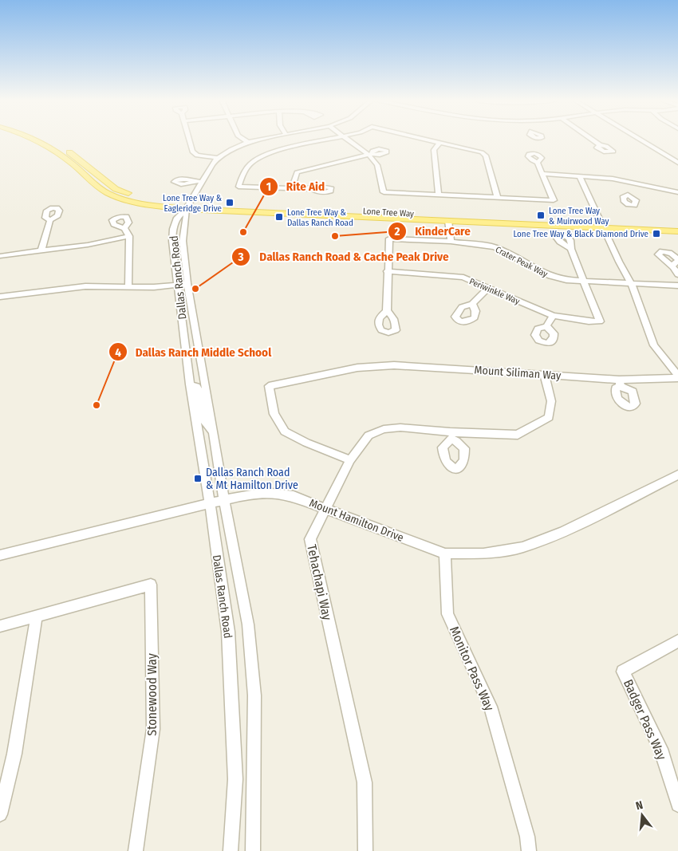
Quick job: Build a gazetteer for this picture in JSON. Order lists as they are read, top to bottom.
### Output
{
  "streets": {
    "main road": ["Lone Tree Way"],
    "street": [
      "Crater Peak Way",
      "Dallas Ranch Road",
      "Periwinkle Way",
      "Mount Siliman Way",
      "Mount Hamilton Drive",
      "Tehachapi Way",
      "Monitor Pass Way",
      "Stonewood Way",
      "Badger Pass Way"
    ]
  },
  "crossings": [
    ["Lone Tree Way", "Dallas Ranch Road"],
    ["Crater Peak Way", "Periwinkle Way"],
    ["Dallas Ranch Road", "Mount Hamilton Drive"],
    ["Mount Siliman Way", "Tehachapi Way"],
    ["Mount Hamilton Drive", "Tehachapi Way"],
    ["Mount Hamilton Drive", "Monitor Pass Way"]
  ],
  "places": {
    "transit": [
      "Lone Tree Way & Eagleridge Drive",
      "Lone Tree Way & Muirwood Way",
      "Lone Tree Way & Dallas Ranch Road",
      "Lone Tree Way & Black Diamond Drive",
      "Dallas Ranch Road & Mt Hamilton Drive"
    ],
    "other": [
      "Rite Aid",
      "KinderCare",
      "Dallas Ranch Road & Cache Peak Drive",
      "Dallas Ranch Middle School"
    ]
  },
  "north": "top"
}
